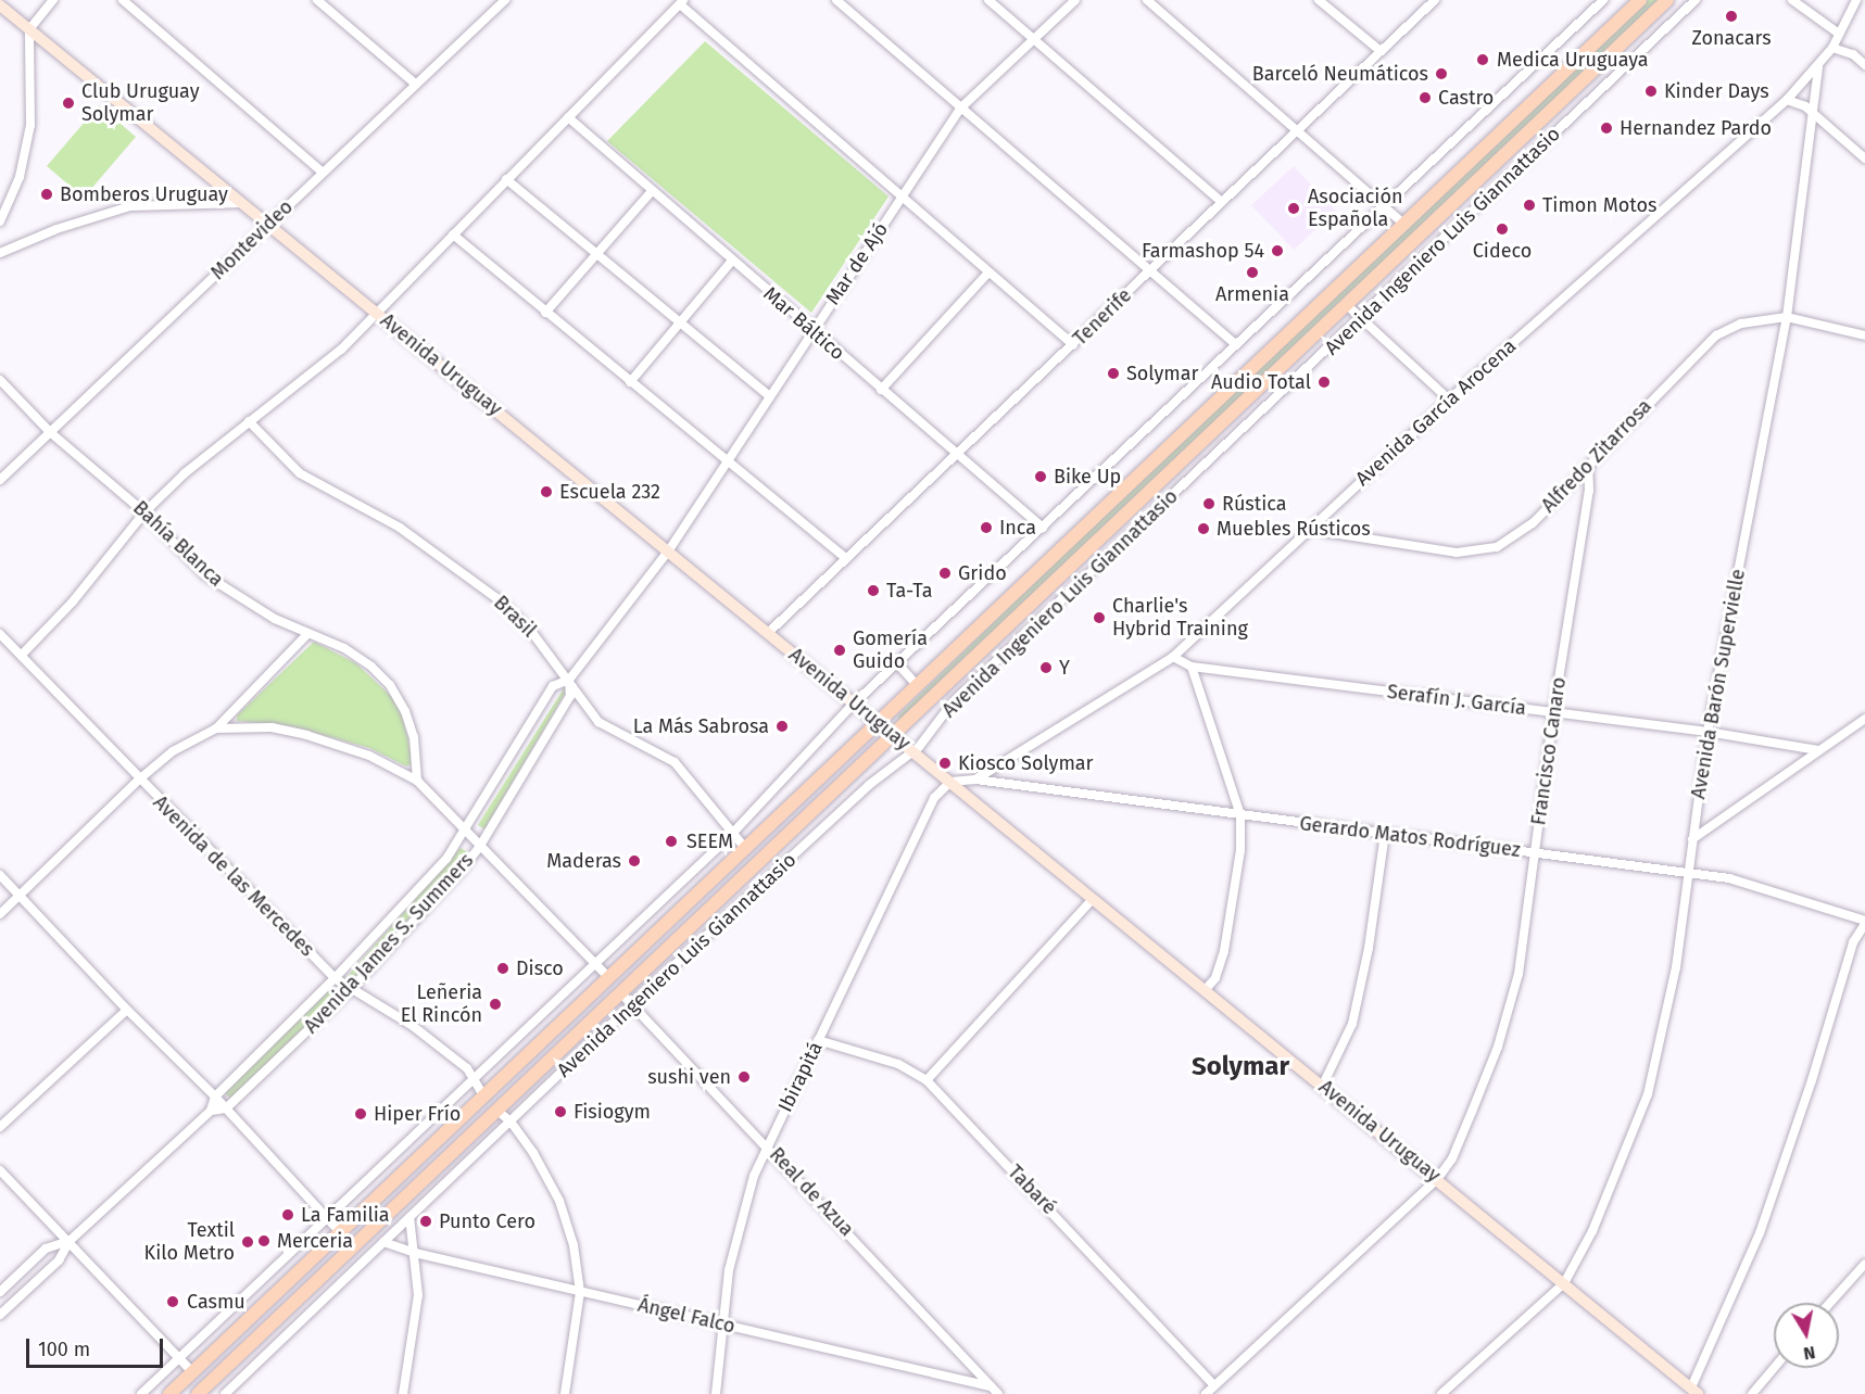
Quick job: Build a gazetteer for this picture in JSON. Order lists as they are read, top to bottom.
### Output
{
  "streets": {
    "main road": ["Avenida Ingeniero Luis Giannattasio"],
    "street": [
      "Montevideo",
      "Mar de Ajó",
      "Tenerife",
      "Mar Báltico",
      "Avenida Uruguay",
      "Avenida García Arocena",
      "Alfredo Zitarrosa",
      "Bahía Blanca",
      "Brasil",
      "Avenida Barón Supervielle",
      "Serafín J. García",
      "Francisco Canaro",
      "Gerardo Matos Rodríguez",
      "Avenida de las Mercedes",
      "Avenida James S. Summers",
      "Ibirapitá",
      "Tabaré",
      "Real de Azua",
      "Ángel Falco"
    ]
  },
  "crossings": [
    ["Montevideo", "Avenida Uruguay"],
    ["Montevideo", "Bahía Blanca"],
    ["Avenida Ingeniero Luis Giannattasio", "Avenida Uruguay"],
    ["Avenida Ingeniero Luis Giannattasio", "Brasil"],
    ["Avenida Ingeniero Luis Giannattasio", "Avenida de las Mercedes"],
    ["Avenida Ingeniero Luis Giannattasio", "Real de Azua"],
    ["Avenida Ingeniero Luis Giannattasio", "Ángel Falco"],
    ["Mar de Ajó", "Mar Báltico"],
    ["Mar de Ajó", "Avenida Uruguay"],
    ["Mar de Ajó", "Avenida James S. Summers"],
    ["Tenerife", "Mar Báltico"],
    ["Tenerife", "Avenida Uruguay"],
    ["Avenida Uruguay", "Avenida Barón Supervielle"],
    ["Avenida Uruguay", "Francisco Canaro"],
    ["Avenida Uruguay", "Gerardo Matos Rodríguez"],
    ["Avenida Uruguay", "Avenida James S. Summers"],
    ["Avenida Uruguay", "Ibirapitá"],
    ["Avenida García Arocena", "Alfredo Zitarrosa"],
    ["Avenida García Arocena", "Avenida Barón Supervielle"],
    ["Avenida García Arocena", "Serafín J. García"],
    ["Avenida García Arocena", "Gerardo Matos Rodríguez"],
    ["Alfredo Zitarrosa", "Avenida Barón Supervielle"],
    ["Alfredo Zitarrosa", "Francisco Canaro"],
    ["Brasil", "Avenida James S. Summers"],
    ["Avenida Barón Supervielle", "Serafín J. García"],
    ["Avenida Barón Supervielle", "Gerardo Matos Rodríguez"],
    ["Serafín J. García", "Francisco Canaro"],
    ["Francisco Canaro", "Gerardo Matos Rodríguez"],
    ["Francisco Canaro", "Tabaré"],
    ["Gerardo Matos Rodríguez", "Ibirapitá"],
    ["Avenida de las Mercedes", "Avenida James S. Summers"],
    ["Ibirapitá", "Tabaré"],
    ["Ibirapitá", "Real de Azua"],
    ["Ibirapitá", "Ángel Falco"],
    ["Real de Azua", "Ángel Falco"]
  ],
  "districts": ["Solymar"],
  "places": [
    "Zonacars",
    "Medica Uruguaya",
    "Barceló Neumáticos",
    "Kinder Days",
    "Castro",
    "Club Uruguay Solymar",
    "Hernandez Pardo",
    "Bomberos Uruguay",
    "Timon Motos",
    "Asociación Española",
    "Cideco",
    "Farmashop 54",
    "Armenia",
    "Solymar",
    "Audio Total",
    "Bike Up",
    "Escuela 232",
    "Rústica",
    "Inca",
    "Muebles Rústicos",
    "Grido",
    "Ta-Ta",
    "Charlie's Hybrid Training",
    "Gomería Guido",
    "Y",
    "La Más Sabrosa",
    "Kiosco Solymar",
    "SEEM",
    "Maderas",
    "Disco",
    "Leñeria El Rincón",
    "sushi ven",
    "Fisiogym",
    "Hiper Frío",
    "La Familia",
    "Punto Cero",
    "Merceria",
    "Textil Kilo Metro",
    "Casmu"
  ],
  "scale_bar": "100 m",
  "north": "bottom"
}
